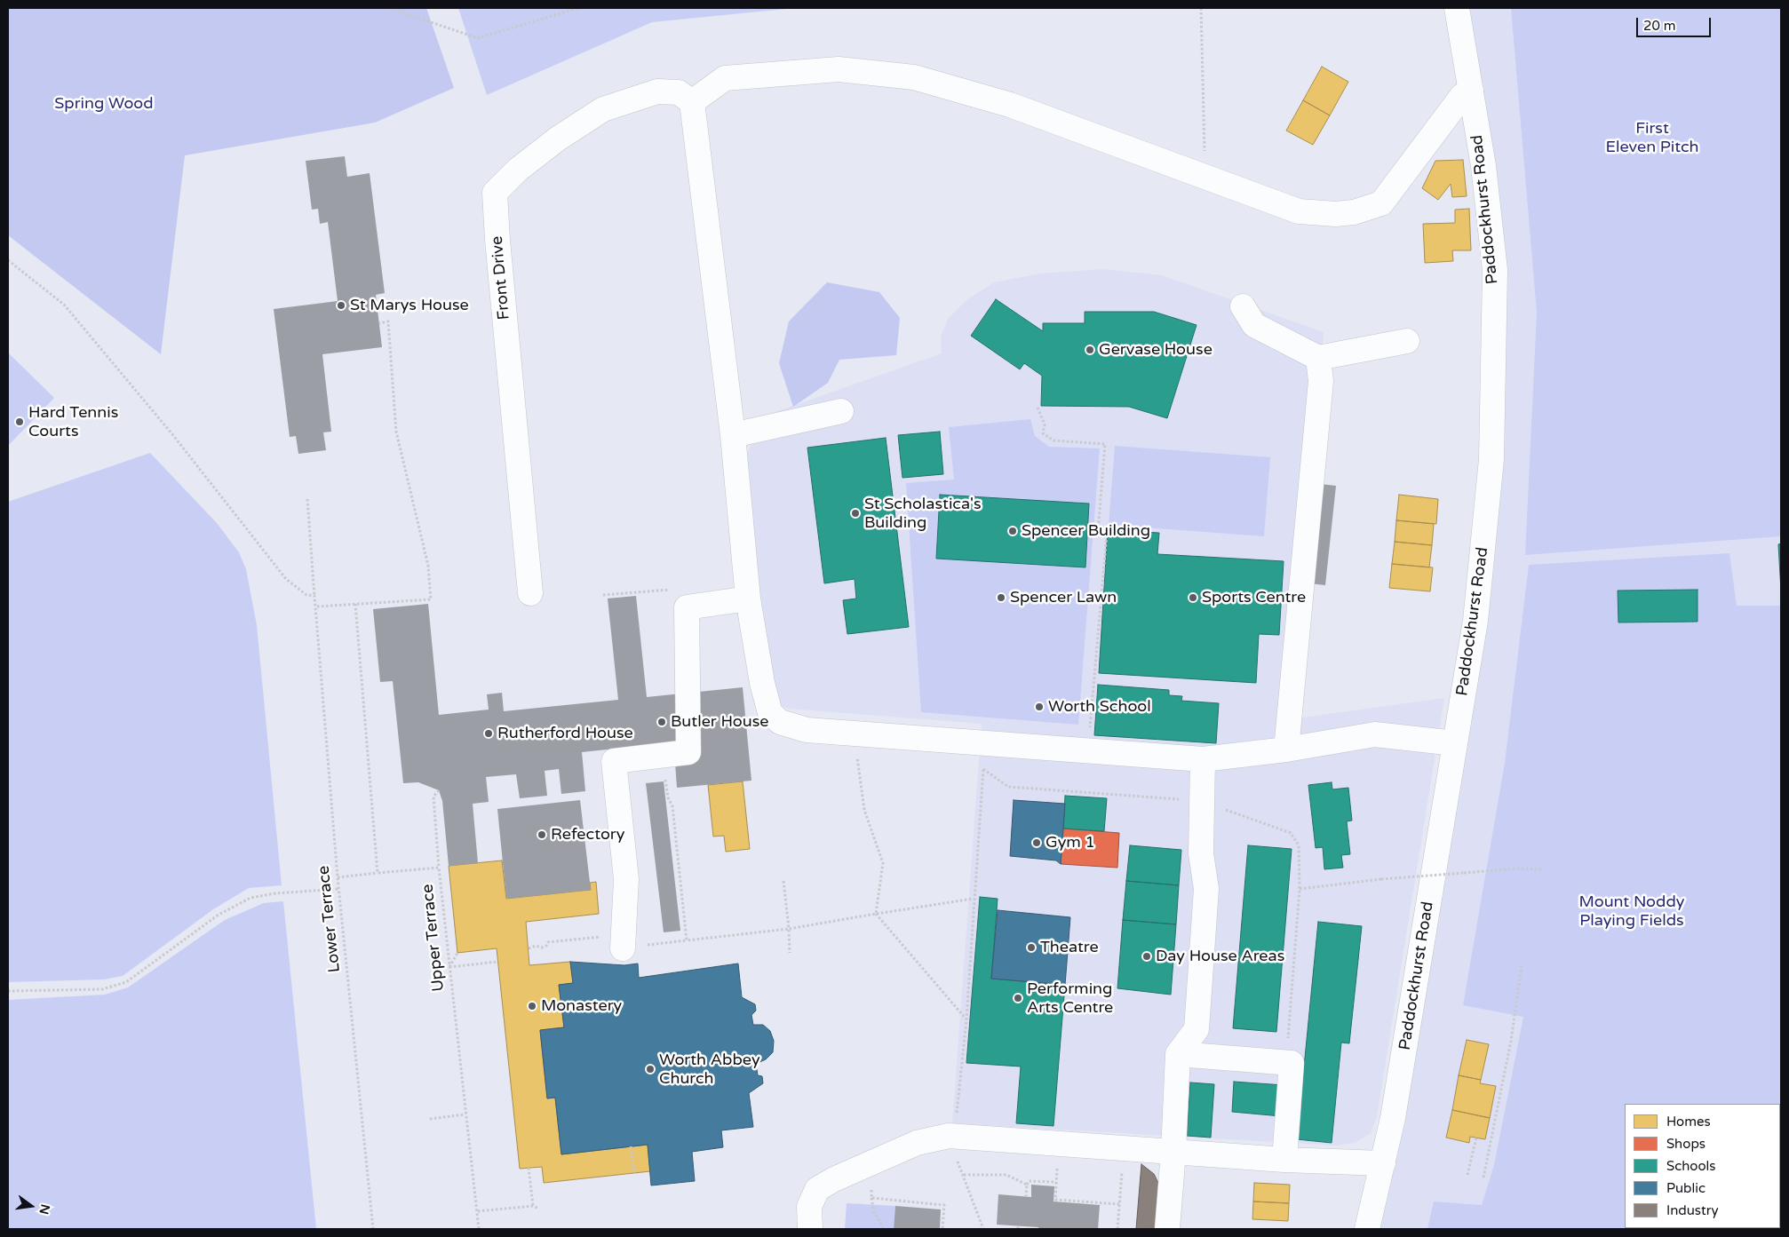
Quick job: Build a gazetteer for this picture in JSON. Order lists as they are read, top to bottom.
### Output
{
  "streets": {
    "main road": ["Paddockhurst Road", "Front Drive"],
    "path": ["Lower Terrace", "Upper Terrace"]
  },
  "crossings": [
    ["Lower Terrace", "Upper Terrace"]
  ],
  "parks": ["Spring Wood", "First Eleven Pitch", "Mount Noddy Playing Fields"],
  "places": [
    "St Marys House",
    "Gervase House",
    "Hard Tennis Courts",
    "St Scholastica's Building",
    "Spencer Building",
    "Spencer Lawn",
    "Sports Centre",
    "Worth School",
    "Butler House",
    "Rutherford House",
    "Refectory",
    "Gym 1",
    "Theatre",
    "Day House Areas",
    "Performing Arts Centre",
    "Monastery",
    "Worth Abbey Church"
  ],
  "legend": [
    "Homes",
    "Shops",
    "Schools",
    "Public",
    "Industry"
  ],
  "scale_bar": "20 m",
  "north": "right"
}
